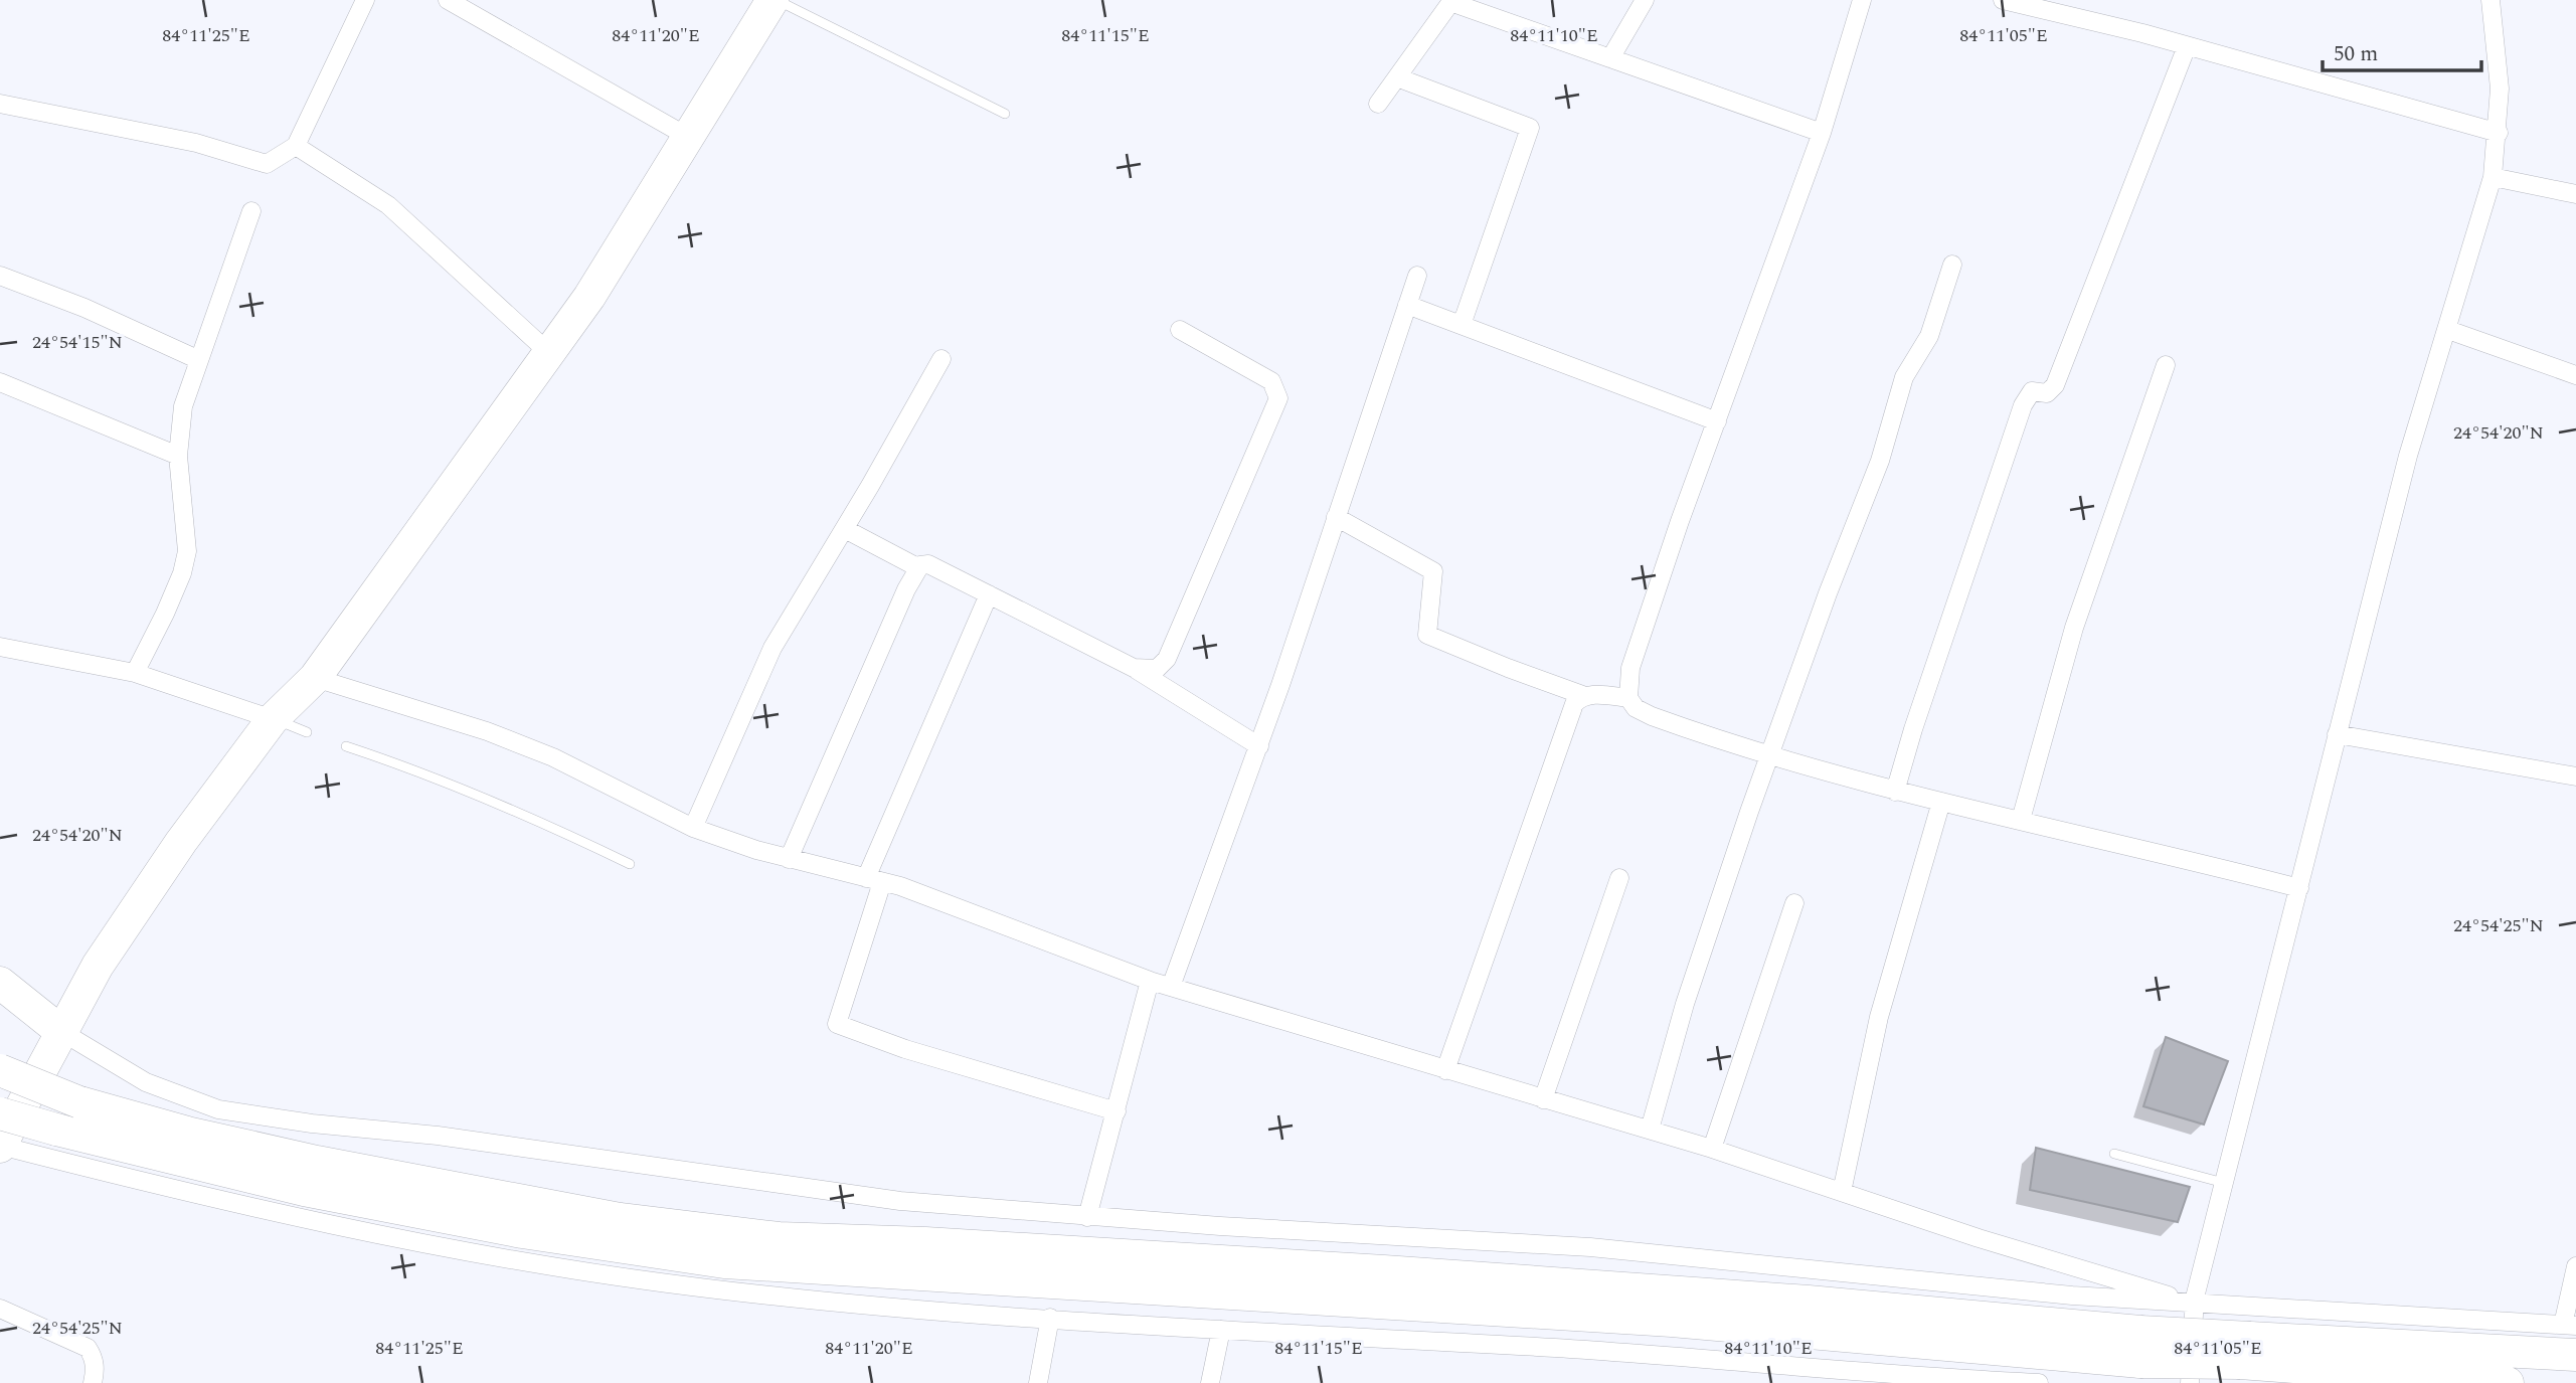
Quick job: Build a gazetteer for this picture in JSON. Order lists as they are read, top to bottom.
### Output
{
  "scale_bar": "50 m",
  "coordinates": [
    "84°11'25\"E",
    "84°11'20\"E",
    "84°11'15\"E",
    "84°11'10\"E",
    "84°11'05\"E",
    "24°54'15\"N",
    "24°54'20\"N",
    "24°54'25\"N"
  ]
}
